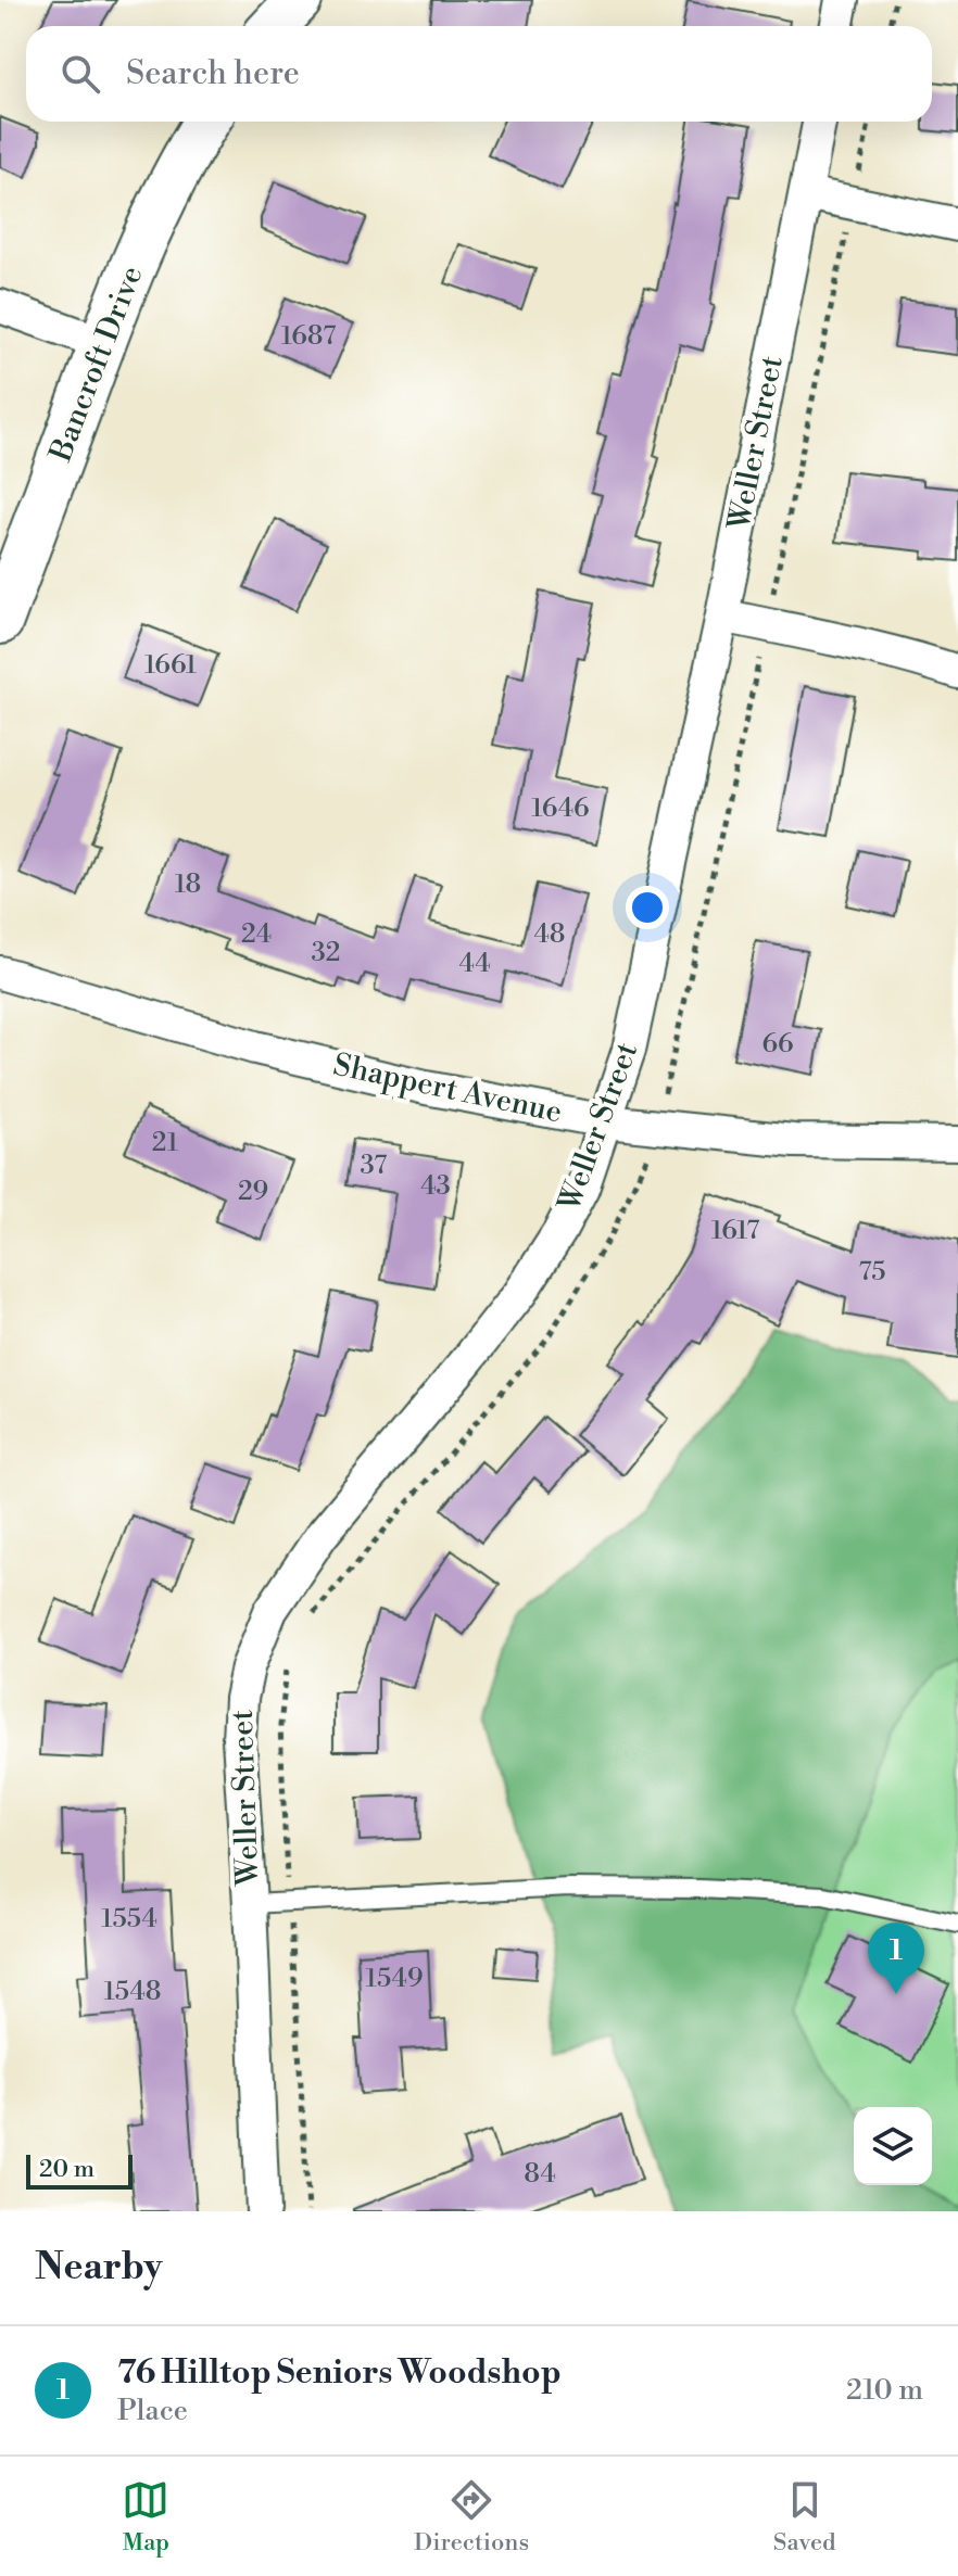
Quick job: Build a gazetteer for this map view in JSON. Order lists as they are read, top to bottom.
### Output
{
  "streets": {
    "main road": ["Bancroft Drive"],
    "street": ["Weller Street", "Shappert Avenue"]
  },
  "crossings": [
    ["Weller Street", "Shappert Avenue"]
  ],
  "house_numbers": [
    "1687",
    "1661",
    "1646",
    "18",
    "24",
    "48",
    "32",
    "44",
    "66",
    "21",
    "37",
    "43",
    "29",
    "1617",
    "75",
    "1554",
    "1549",
    "1548",
    "84"
  ],
  "scale_bar": "20 m",
  "page": {
    "search": "Search here",
    "pins": "1",
    "scale": "20 m",
    "heading": "Nearby",
    "list": [
      {
        "mark": "1",
        "name": "76 Hilltop Seniors Woodshop",
        "note": "Place",
        "value": "210 m"
      }
    ],
    "nav": ["Map", "Directions", "Saved"]
  }
}
